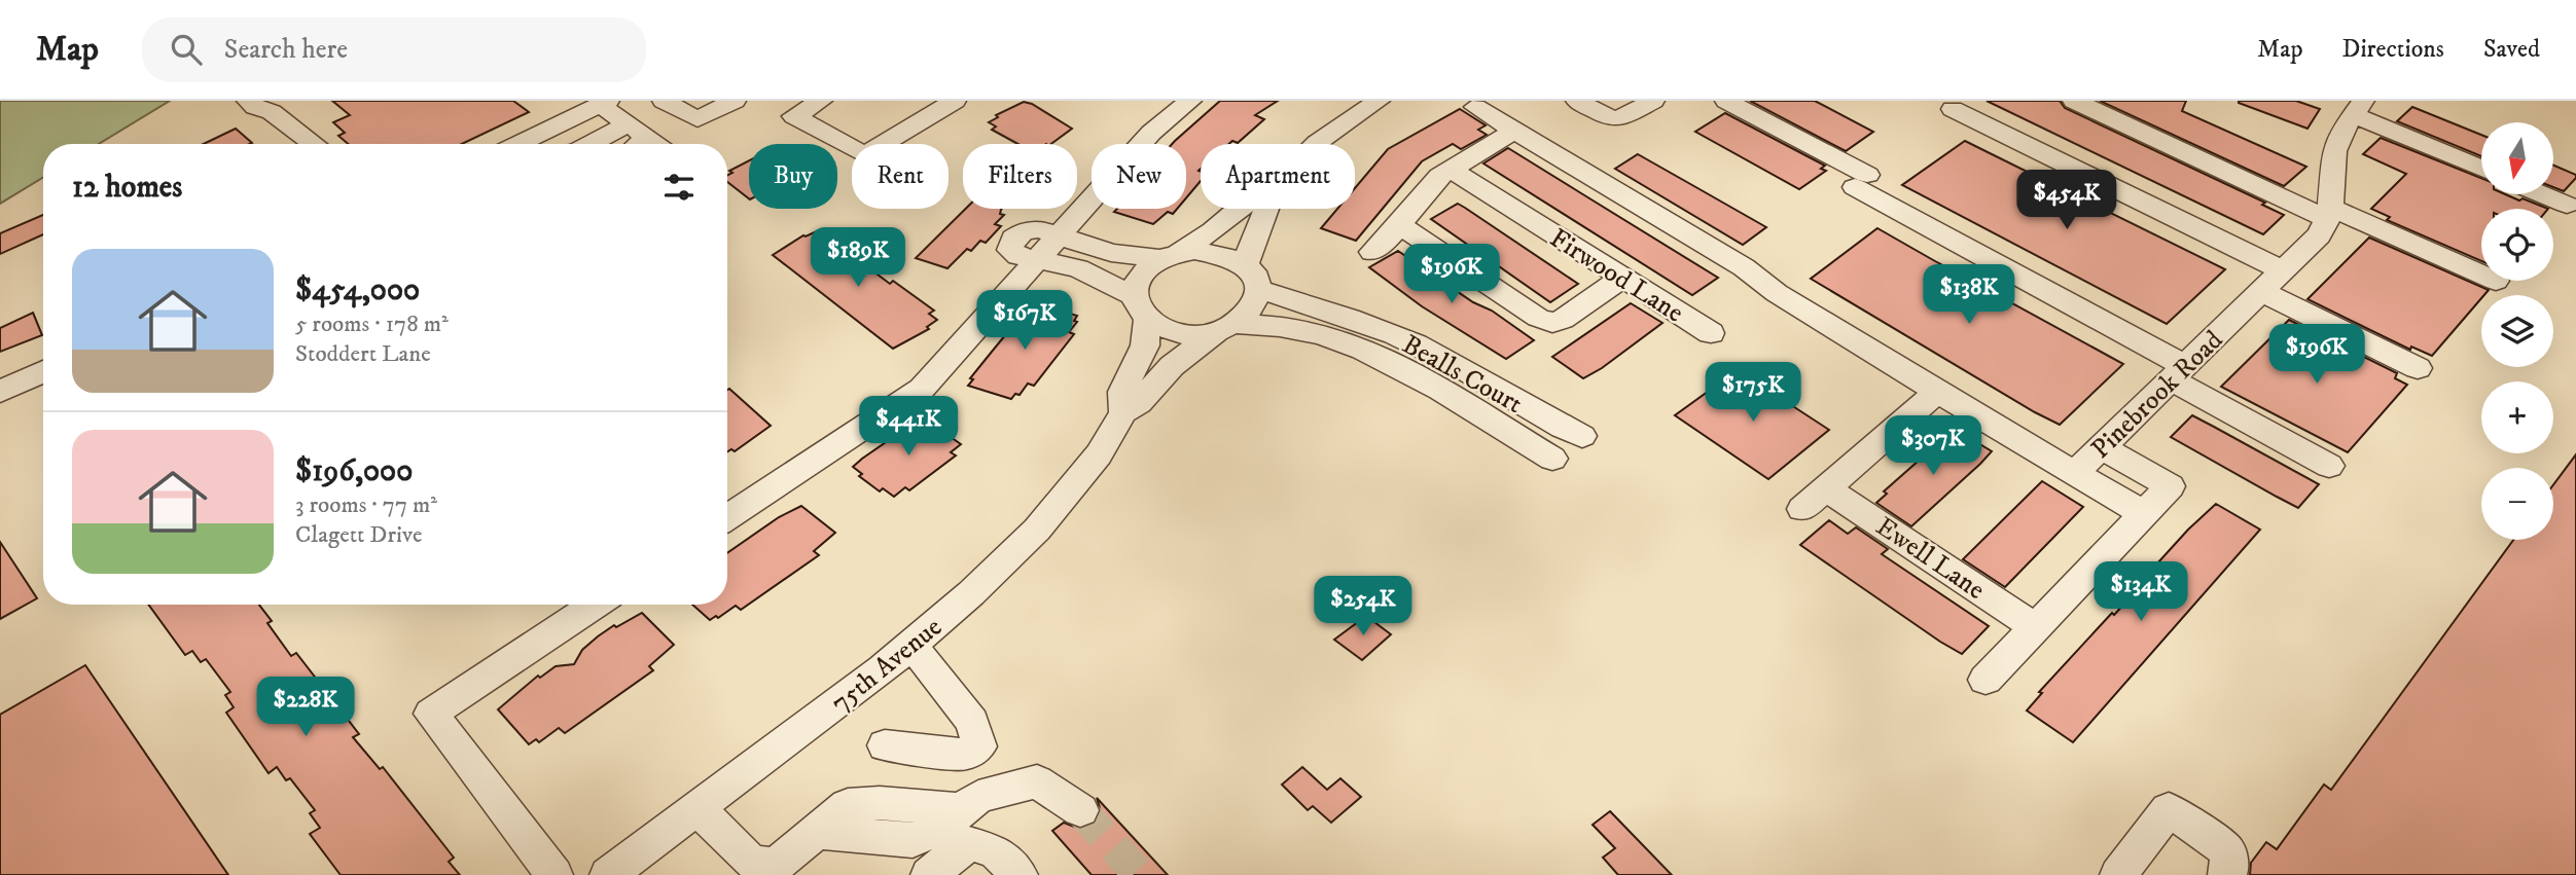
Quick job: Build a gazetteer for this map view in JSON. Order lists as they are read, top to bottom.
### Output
{
  "streets": {
    "street": [
      "Firwood Lane",
      "Bealls Court",
      "Pinebrook Road",
      "Ewell Lane",
      "75th Avenue"
    ]
  },
  "crossings": [
    ["Bealls Court", "75th Avenue"]
  ],
  "north": "bottom",
  "page": {
    "header": "Map",
    "search": "Search here",
    "nav": ["Map", "Directions", "Saved"],
    "map_buttons": ["+", "−"],
    "chip": [
      "Buy",
      "Rent",
      "Filters",
      "New",
      "Apartment"
    ],
    "heading": "12 homes",
    "price": [
      "$454K",
      "$189K",
      "$196K",
      "$138K",
      "$167K",
      "$196K",
      "$175K",
      "$441K",
      "$307K",
      "$134K",
      "$254K",
      "$228K"
    ],
    "list": [
      {
        "name": "$454,000",
        "note": "5 rooms · 178 m² · Stoddert Lane"
      },
      {
        "name": "$196,000",
        "note": "3 rooms · 77 m² · Clagett Drive"
      }
    ]
  }
}
